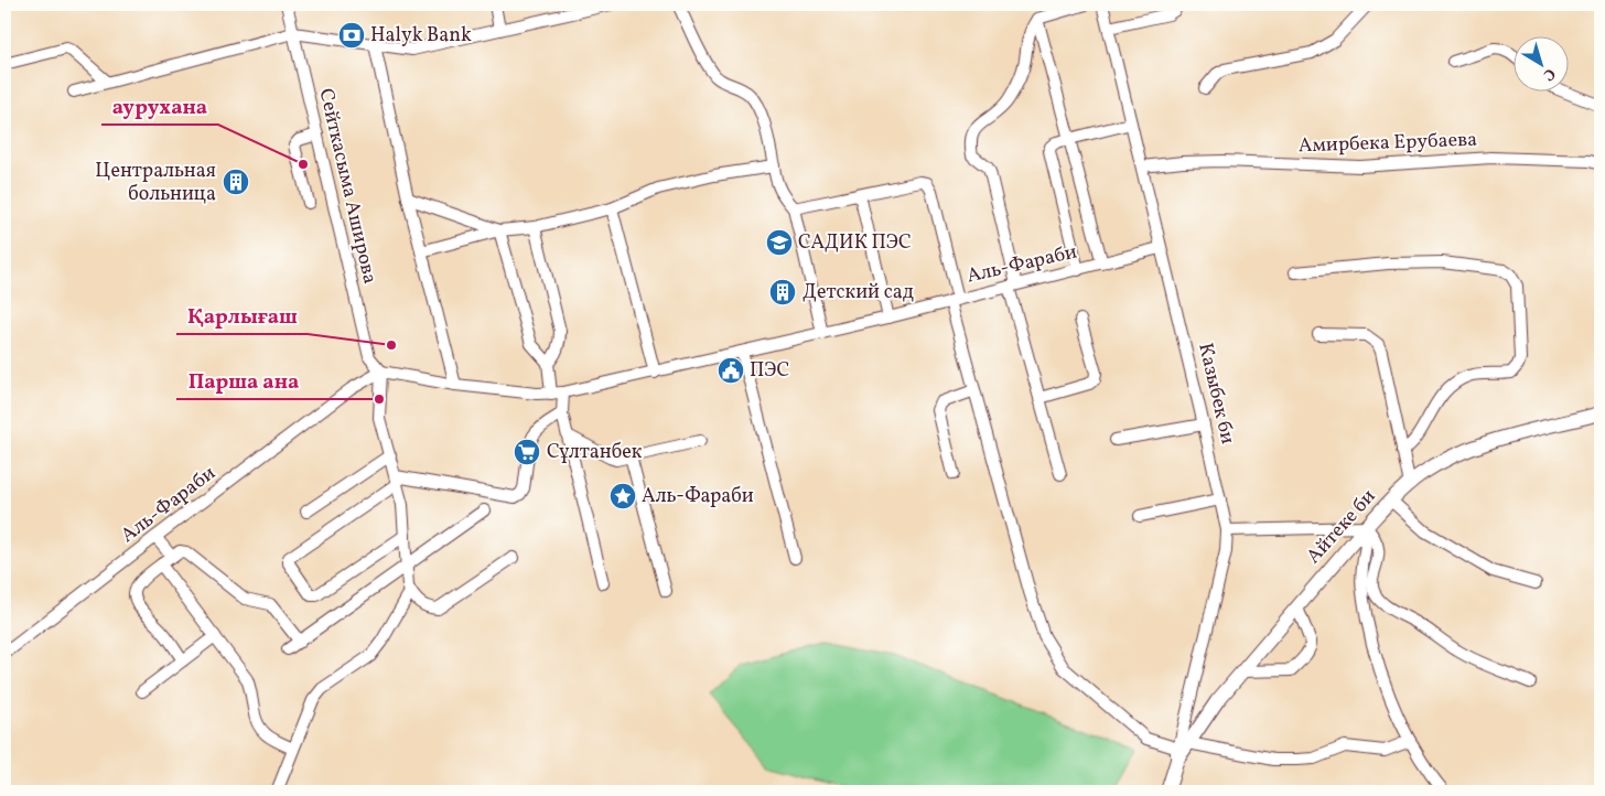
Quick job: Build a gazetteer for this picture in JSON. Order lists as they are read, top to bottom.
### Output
{
  "streets": {
    "street": [
      "Амирбека Ерубаева",
      "Сейткасыма Аширова",
      "Аль-Фараби",
      "Казыбек би",
      "Айтеке би"
    ]
  },
  "crossings": [
    ["Амирбека Ерубаева", "Казыбек би"],
    ["Сейткасыма Аширова", "Аль-Фараби"],
    ["Аль-Фараби", "Казыбек би"],
    ["Казыбек би", "Айтеке би"]
  ],
  "places": {
    "bank": ["Halyk Bank"],
    "other": ["аурухана", "Қарлығаш", "Парша ана"],
    "building": ["Центральная больница", "Детский сад"],
    "school or university": ["САДИК ПЭС"],
    "public building": ["ПЭС"],
    "supermarket": ["Сұлтанбек"],
    "place": ["Аль-Фараби"]
  },
  "north": "bottom right"
}
